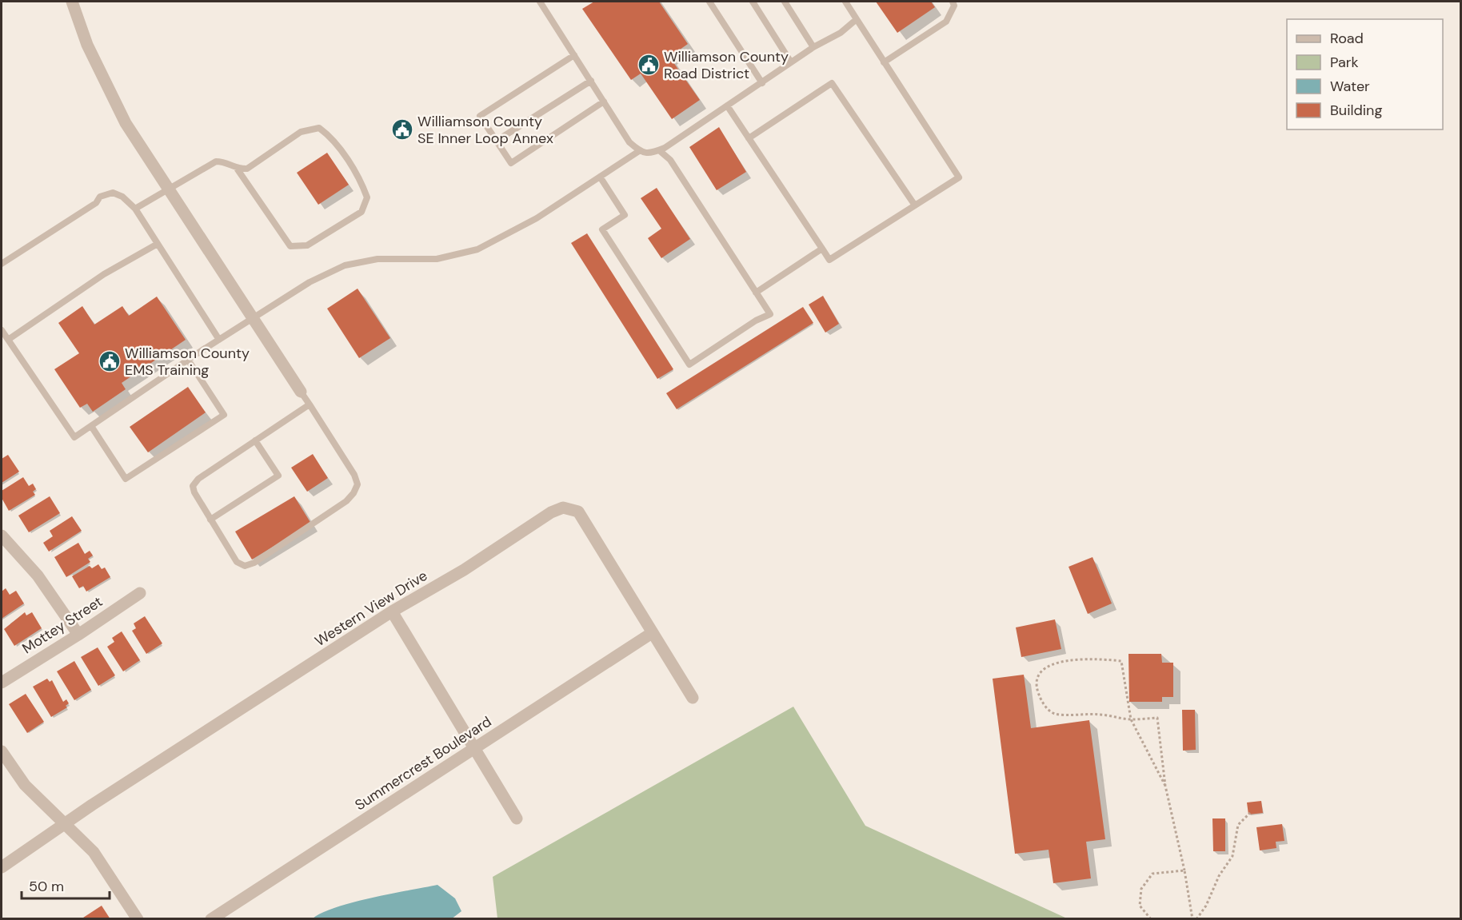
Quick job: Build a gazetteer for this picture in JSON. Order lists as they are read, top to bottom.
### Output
{
  "streets": {
    "street": ["Western View Drive", "Mottey Street", "Summercrest Boulevard"]
  },
  "crossings": [
    ["Western View Drive", "Summercrest Boulevard"]
  ],
  "places": {
    "public building": ["Williamson County Road District", "Williamson County SE Inner Loop Annex", "Williamson County EMS Training"]
  },
  "legend": [
    "Road",
    "Park",
    "Water",
    "Building"
  ],
  "scale_bar": "50 m"
}
